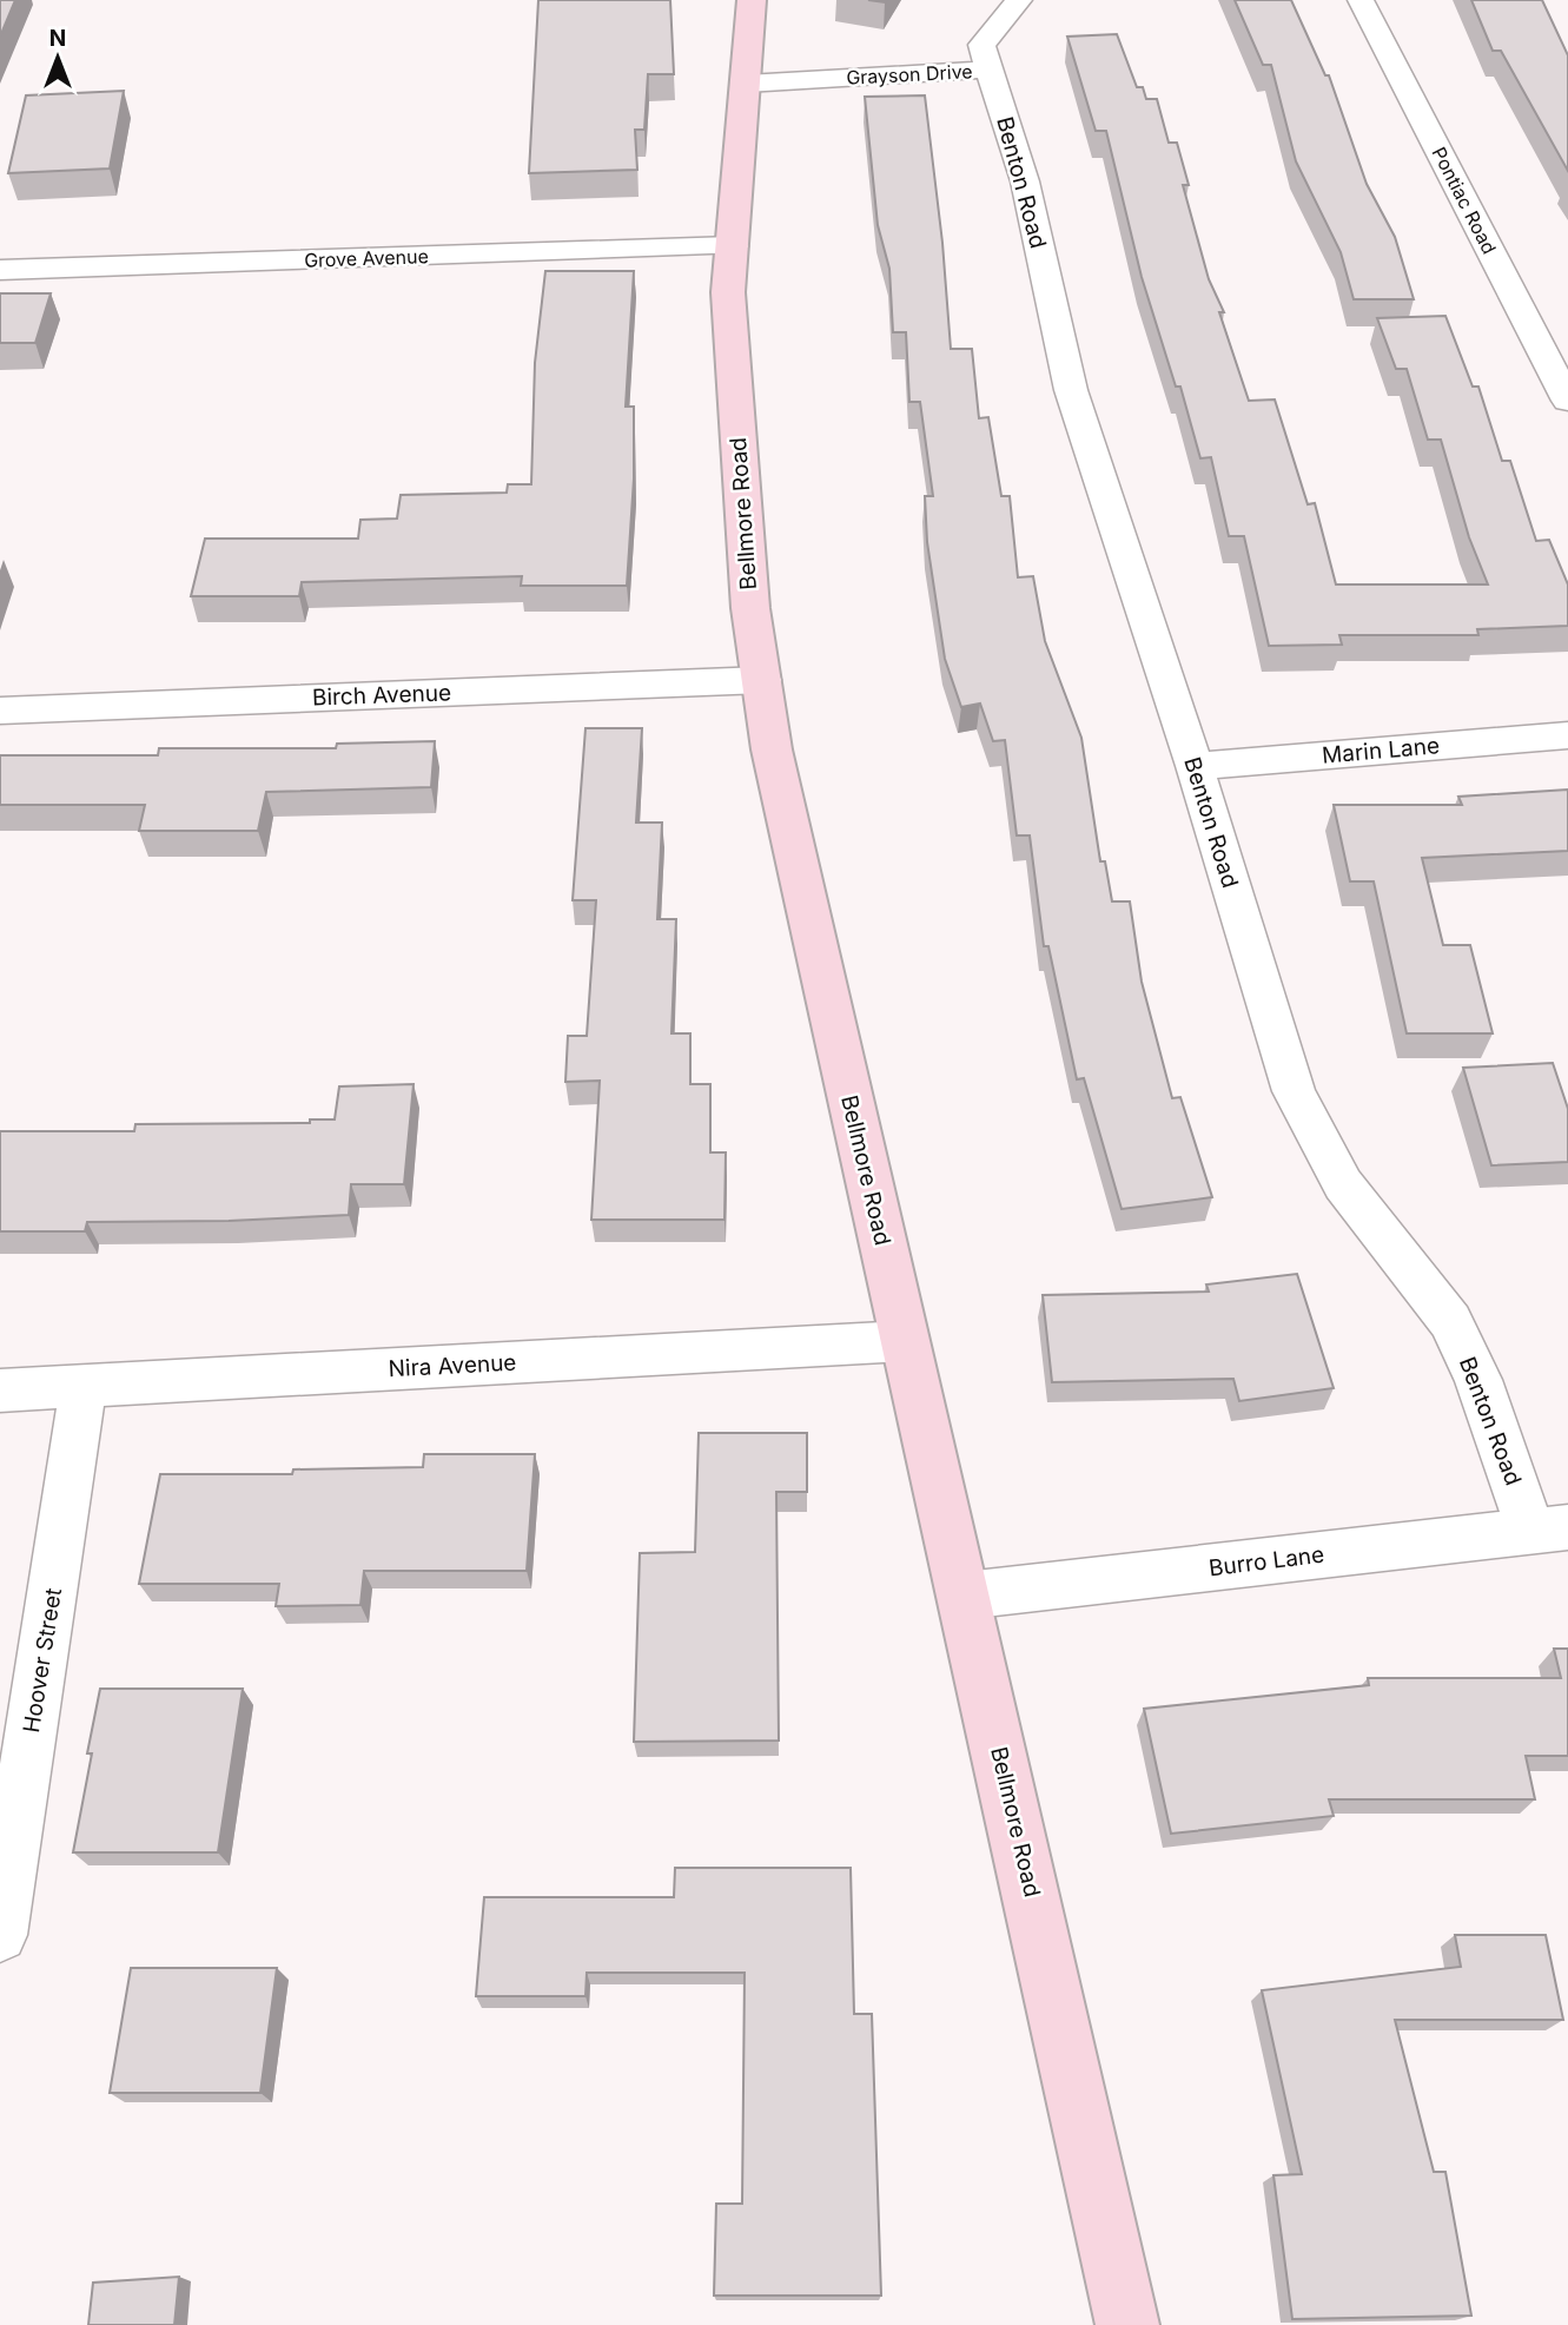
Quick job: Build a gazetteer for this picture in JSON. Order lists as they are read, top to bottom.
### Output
{
  "streets": {
    "main road": ["Bellmore Road"],
    "street": [
      "Grayson Drive",
      "Benton Road",
      "Pontiac Road",
      "Grove Avenue",
      "Birch Avenue",
      "Marin Lane",
      "Nira Avenue",
      "Burro Lane",
      "Hoover Street"
    ]
  },
  "crossings": [
    ["Grayson Drive", "Benton Road"],
    ["Grayson Drive", "Bellmore Road"],
    ["Benton Road", "Marin Lane"],
    ["Benton Road", "Burro Lane"],
    ["Grove Avenue", "Bellmore Road"],
    ["Bellmore Road", "Birch Avenue"],
    ["Bellmore Road", "Nira Avenue"],
    ["Bellmore Road", "Burro Lane"],
    ["Nira Avenue", "Hoover Street"]
  ],
  "north": "top"
}
